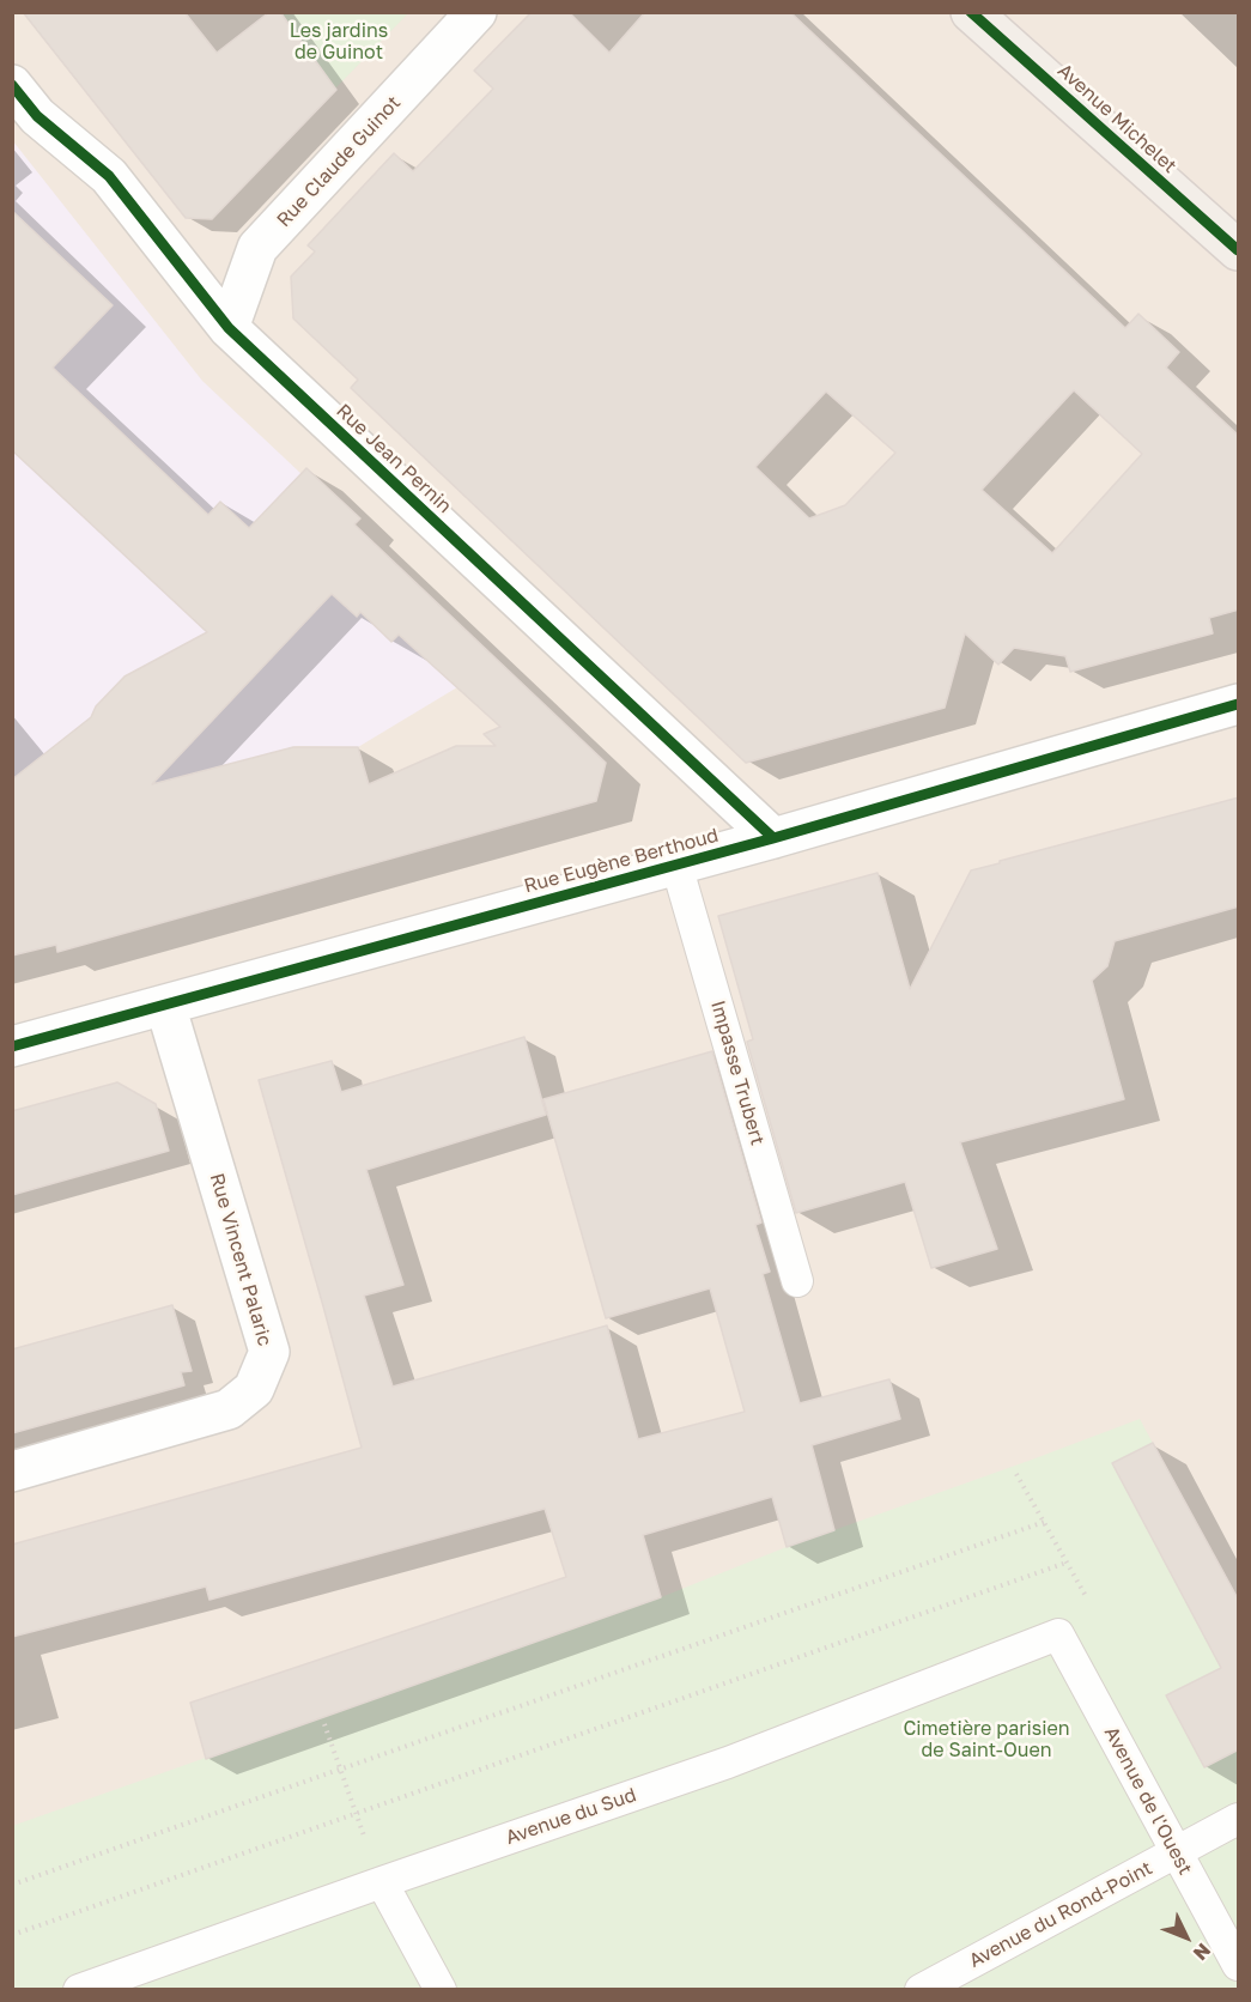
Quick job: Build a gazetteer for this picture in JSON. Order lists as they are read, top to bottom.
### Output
{
  "streets": {
    "main road": ["Avenue Michelet"],
    "street": [
      "Rue Claude Guinot",
      "Rue Jean Pernin",
      "Rue Eugène Berthoud",
      "Rue Vincent Palaric"
    ],
    "lane": [
      "Impasse Trubert",
      "Avenue de l'Ouest",
      "Avenue du Sud",
      "Avenue du Rond-Point"
    ]
  },
  "crossings": [
    ["Rue Claude Guinot", "Rue Jean Pernin"],
    ["Rue Jean Pernin", "Rue Eugène Berthoud"],
    ["Rue Eugène Berthoud", "Impasse Trubert"],
    ["Rue Eugène Berthoud", "Rue Vincent Palaric"],
    ["Avenue de l'Ouest", "Avenue du Sud"],
    ["Avenue de l'Ouest", "Avenue du Rond-Point"]
  ],
  "parks": ["Les jardins de Guinot", "Cimetière parisien de Saint-Ouen"],
  "north": "bottom right"
}
